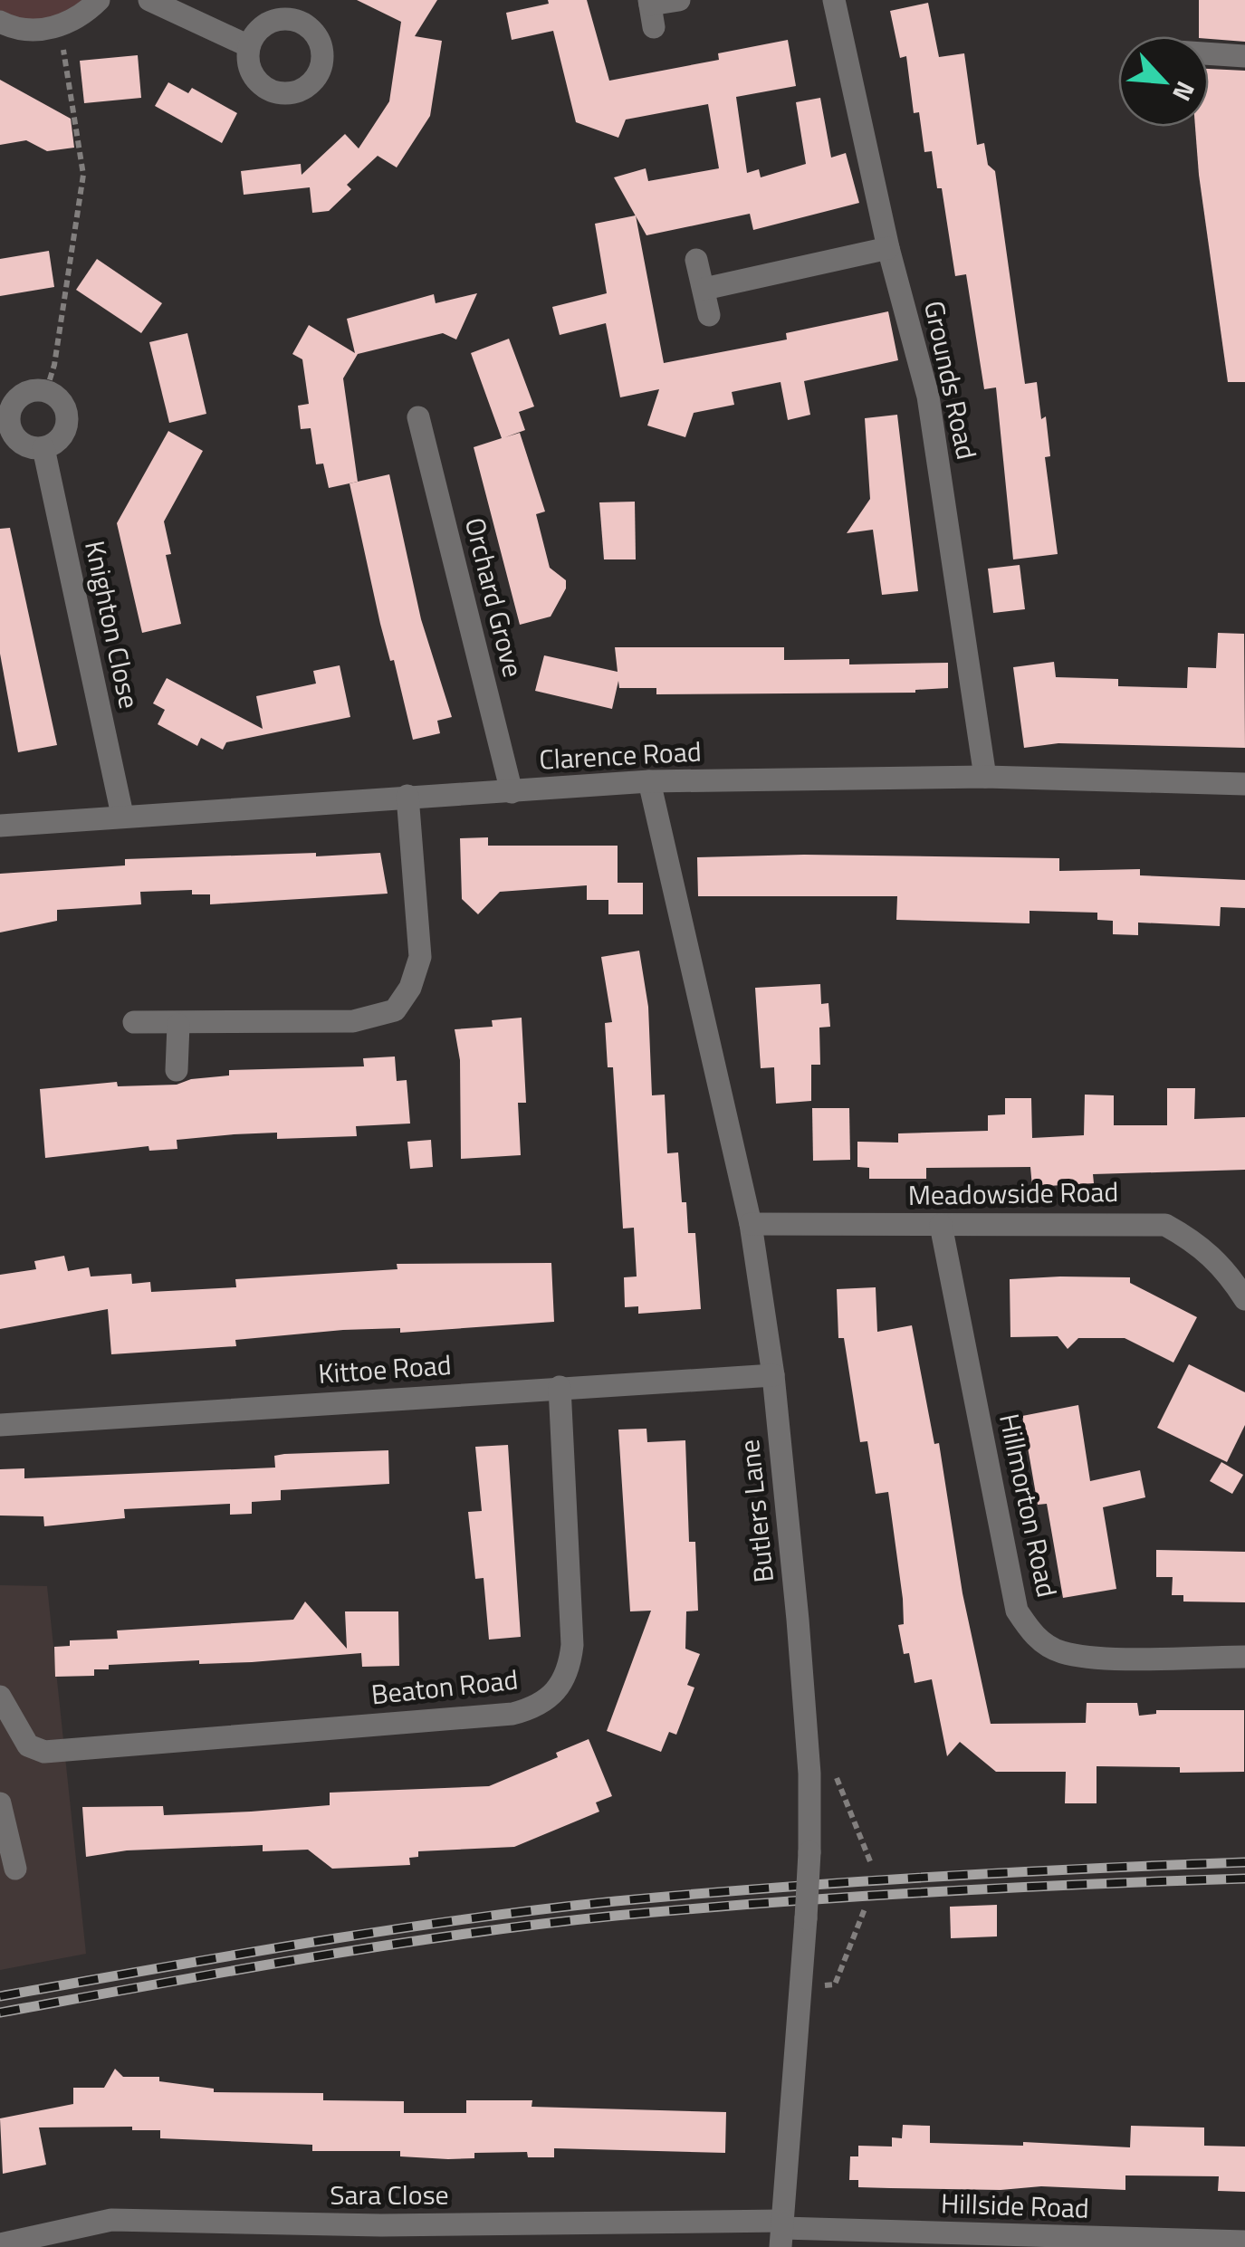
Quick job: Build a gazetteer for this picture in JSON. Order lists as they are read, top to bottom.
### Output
{
  "streets": {
    "street": [
      "Grounds Road",
      "Orchard Grove",
      "Knighton Close",
      "Clarence Road",
      "Meadowside Road",
      "Kittoe Road",
      "Hillmorton Road",
      "Butlers Lane",
      "Beaton Road",
      "Sara Close",
      "Hillside Road"
    ]
  },
  "crossings": [
    ["Grounds Road", "Clarence Road"],
    ["Orchard Grove", "Clarence Road"],
    ["Knighton Close", "Clarence Road"],
    ["Clarence Road", "Butlers Lane"],
    ["Meadowside Road", "Hillmorton Road"],
    ["Meadowside Road", "Butlers Lane"],
    ["Kittoe Road", "Butlers Lane"],
    ["Kittoe Road", "Beaton Road"],
    ["Butlers Lane", "Sara Close"],
    ["Butlers Lane", "Hillside Road"],
    ["Sara Close", "Hillside Road"]
  ],
  "north": "bottom right"
}
